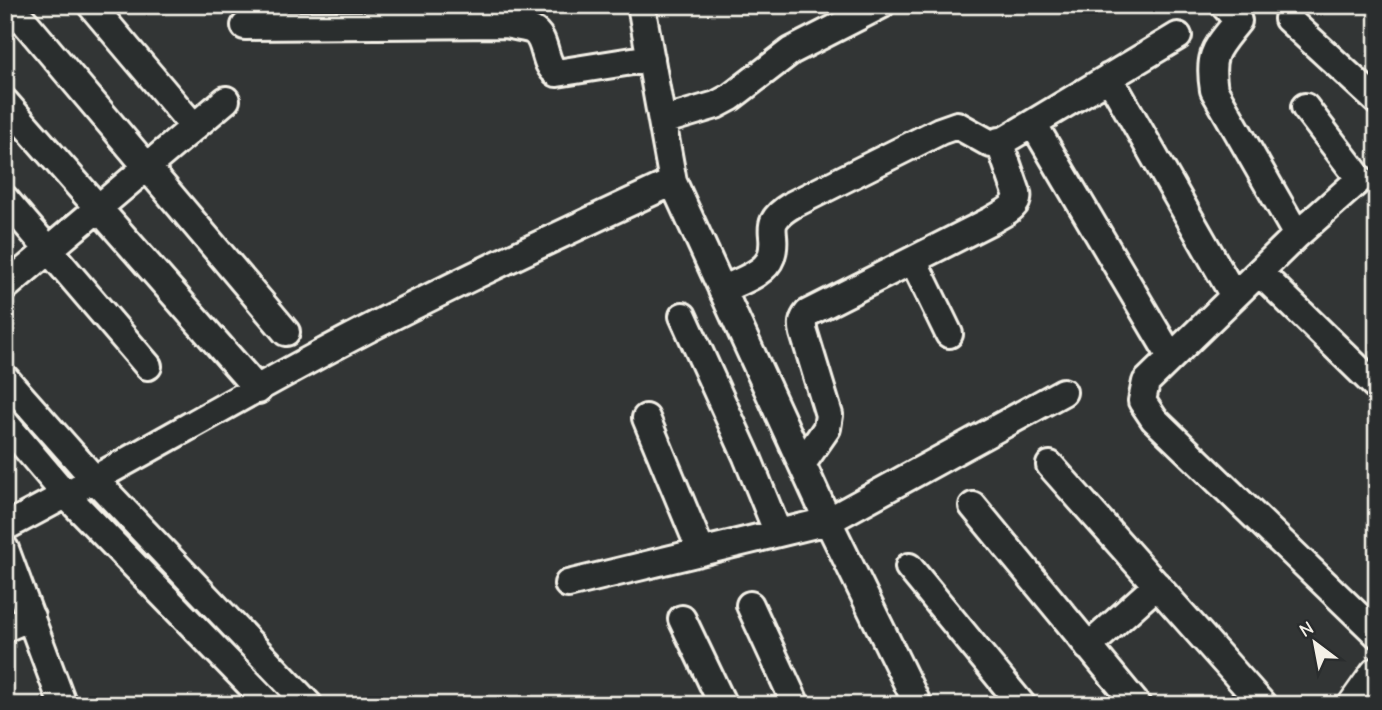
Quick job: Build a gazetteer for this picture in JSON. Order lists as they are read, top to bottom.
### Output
{
  "north": "top left"
}
